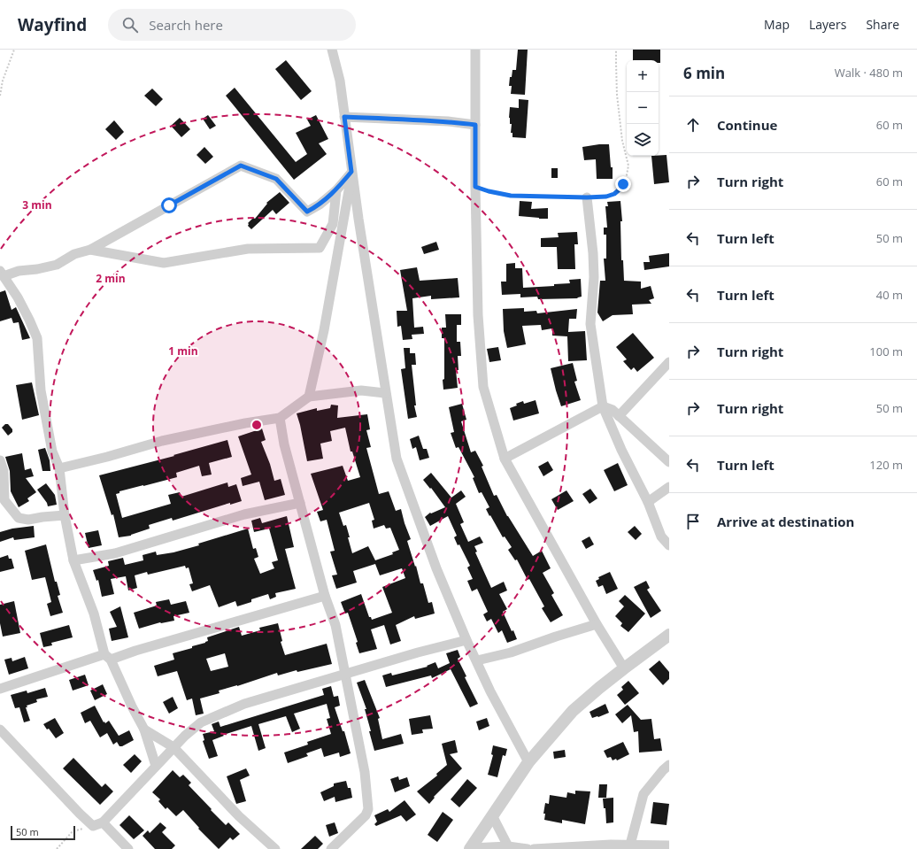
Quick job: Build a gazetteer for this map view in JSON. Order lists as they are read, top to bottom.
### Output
{
  "scale_bar": "50 m",
  "page": {
    "header": "Wayfind",
    "search": "Search here",
    "nav": ["Map", "Layers", "Share"],
    "heading": ["6 min", "Walk · 480 m"],
    "map_buttons": ["+", "−"],
    "list": [
      ["Continue", "60 m"],
      ["Turn right", "60 m"],
      ["Turn left", "50 m"],
      ["Turn left", "40 m"],
      ["Turn right", "100 m"],
      ["Turn right", "50 m"],
      ["Turn left", "120 m"],
      "Arrive at destination"
    ],
    "scale": "50 m"
  },
  "rings": ["3 min", "2 min", "1 min"]
}
